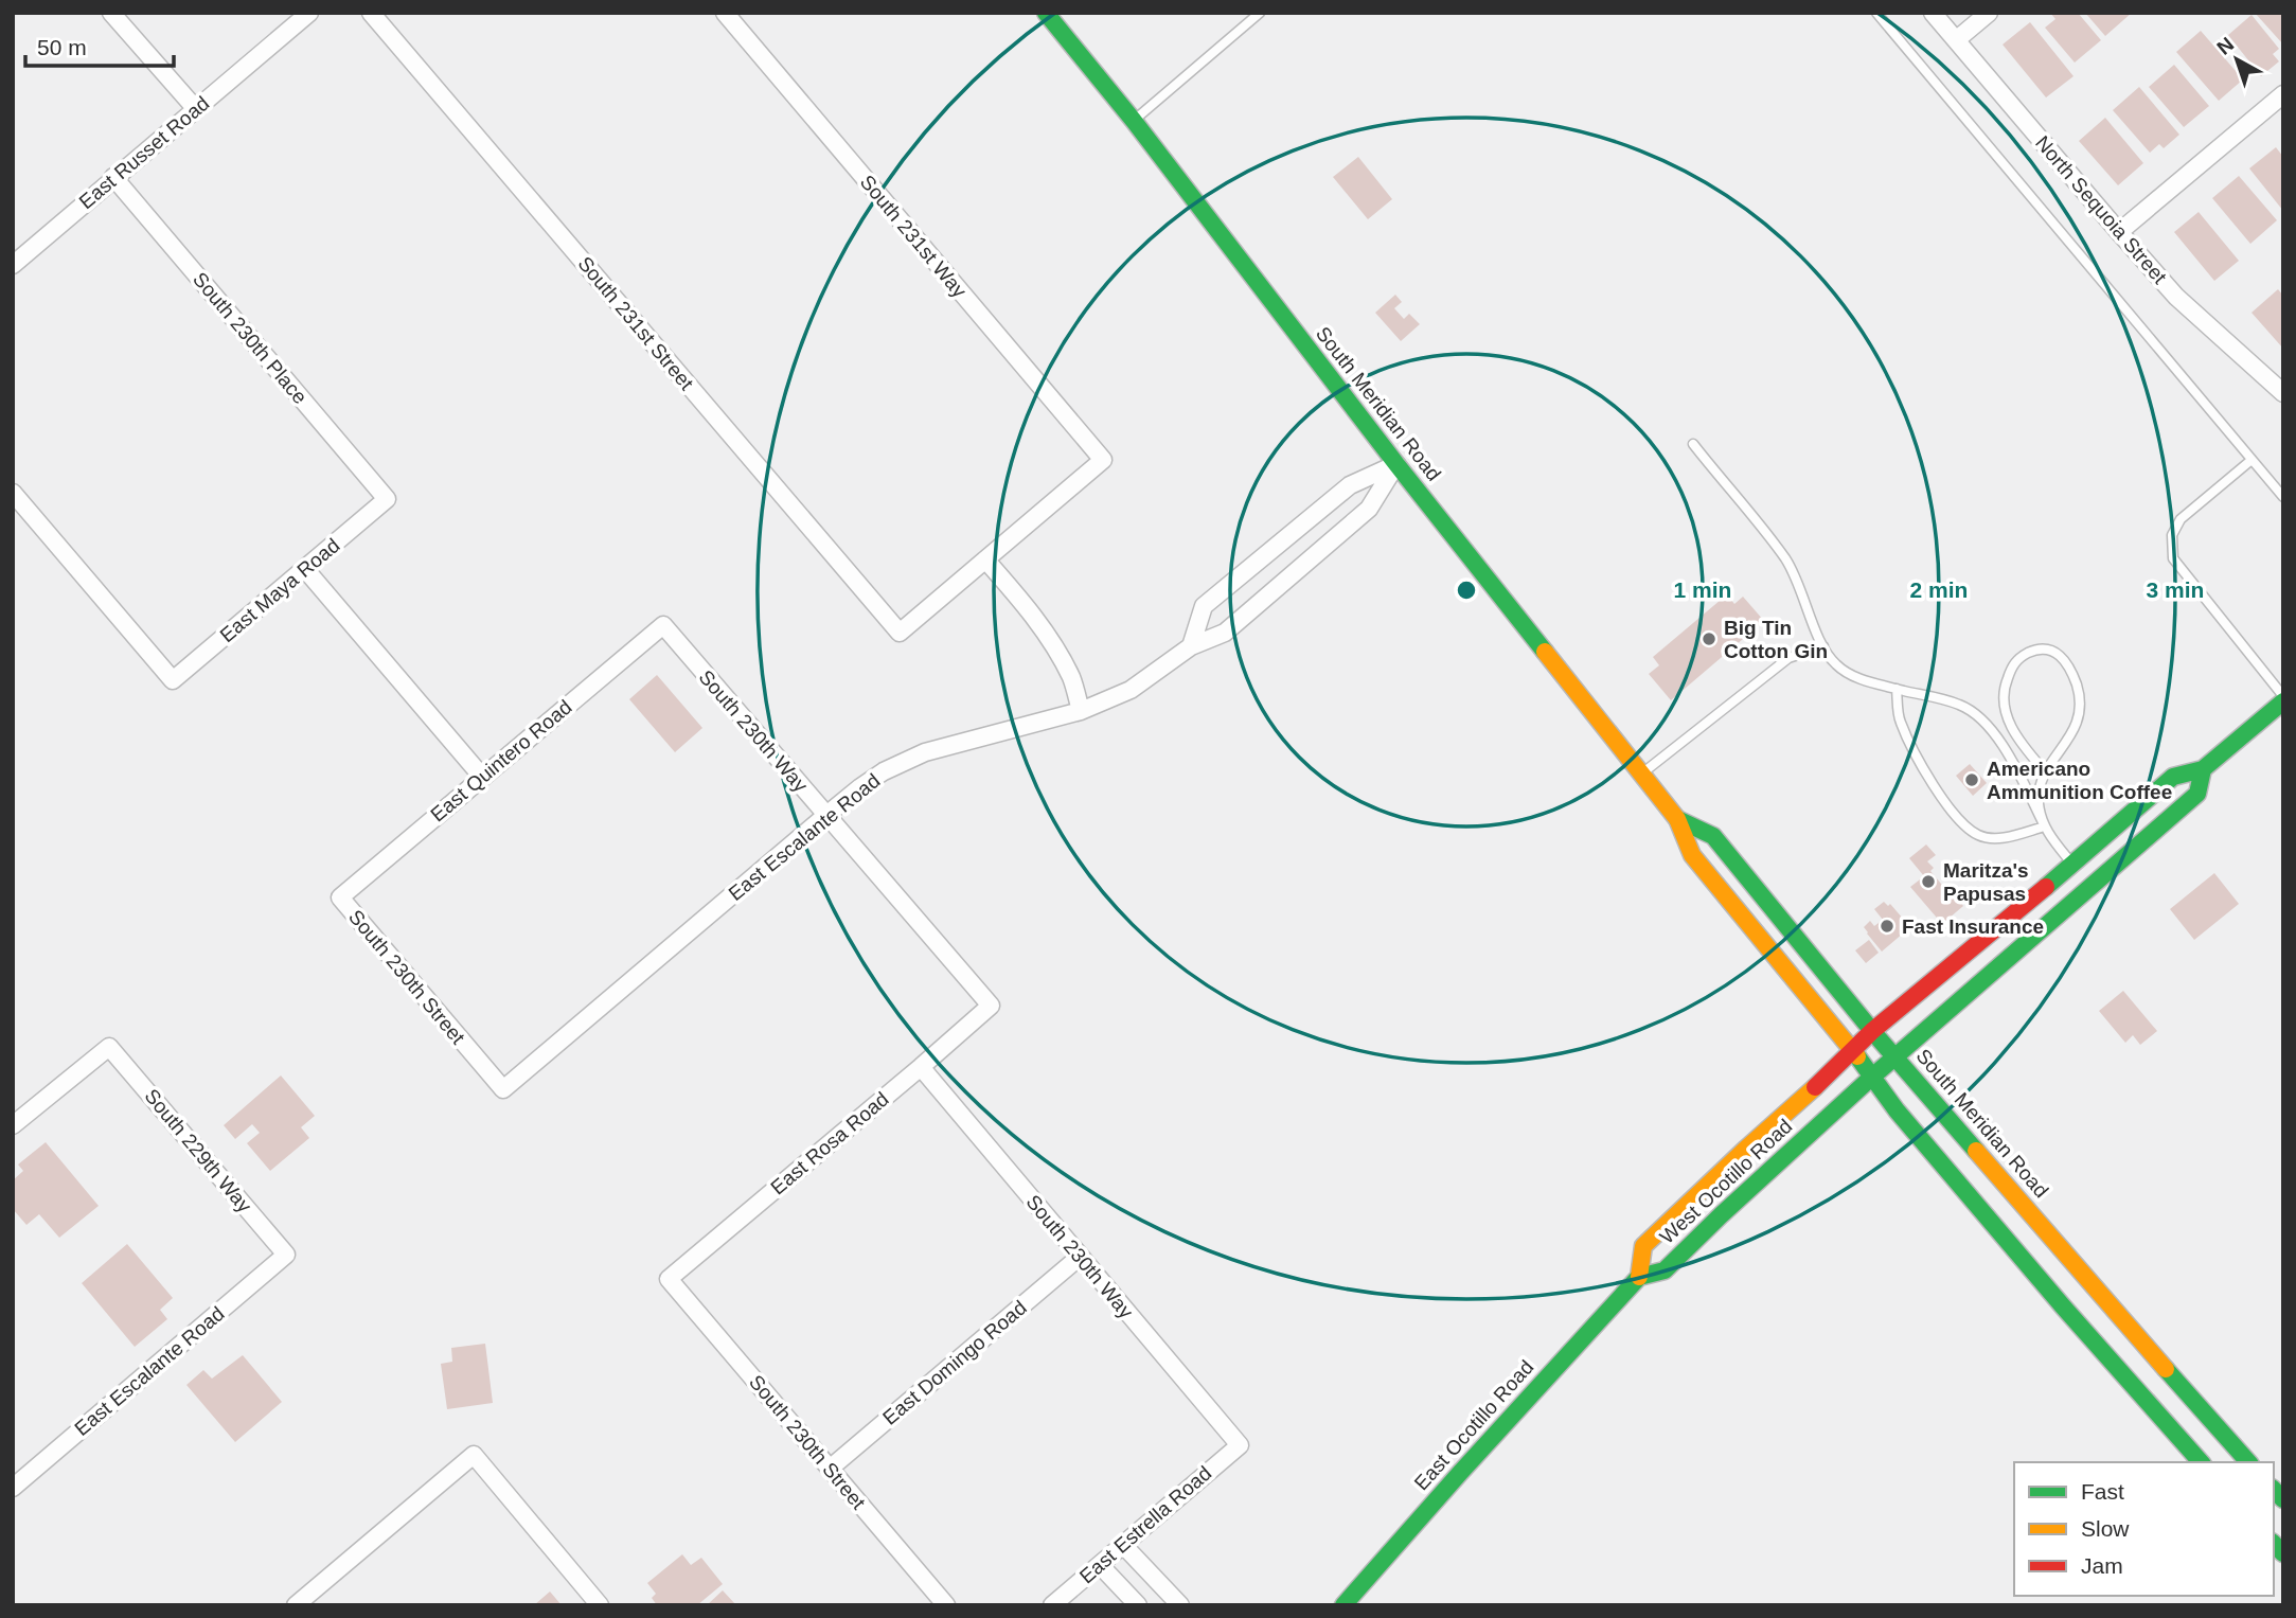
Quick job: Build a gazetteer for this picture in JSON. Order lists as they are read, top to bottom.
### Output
{
  "streets": {
    "street": [
      "East Russet Road",
      "North Sequoia Street",
      "South 231st Way",
      "South 231st Street",
      "South 230th Place",
      "South Meridian Road",
      "East Maya Road",
      "South 230th Way",
      "East Quintero Road",
      "East Escalante Road",
      "South 230th Street",
      "East Rosa Road",
      "South 229th Way",
      "West Ocotillo Road",
      "East Domingo Road",
      "East Ocotillo Road",
      "East Estrella Road"
    ]
  },
  "crossings": [
    ["East Russet Road", "South 230th Place"],
    ["South 231st Way", "South 231st Street"],
    ["South 230th Place", "East Maya Road"],
    ["South Meridian Road", "East Escalante Road"],
    ["South Meridian Road", "West Ocotillo Road"],
    ["South 230th Way", "East Quintero Road"],
    ["South 230th Way", "East Escalante Road"],
    ["South 230th Way", "East Rosa Road"],
    ["South 230th Way", "East Domingo Road"],
    ["South 230th Way", "East Estrella Road"],
    ["East Quintero Road", "South 230th Street"],
    ["East Escalante Road", "South 230th Street"],
    ["East Escalante Road", "South 229th Way"],
    ["South 230th Street", "East Rosa Road"],
    ["South 230th Street", "East Domingo Road"],
    ["West Ocotillo Road", "East Ocotillo Road"]
  ],
  "places": [
    "Big Tin Cotton Gin",
    "Americano Ammunition Coffee",
    "Maritza's Papusas",
    "Fast Insurance"
  ],
  "legend": ["Fast", "Slow", "Jam"],
  "scale_bar": "50 m",
  "north": "top left",
  "rings": ["1 min", "2 min", "3 min"]
}
